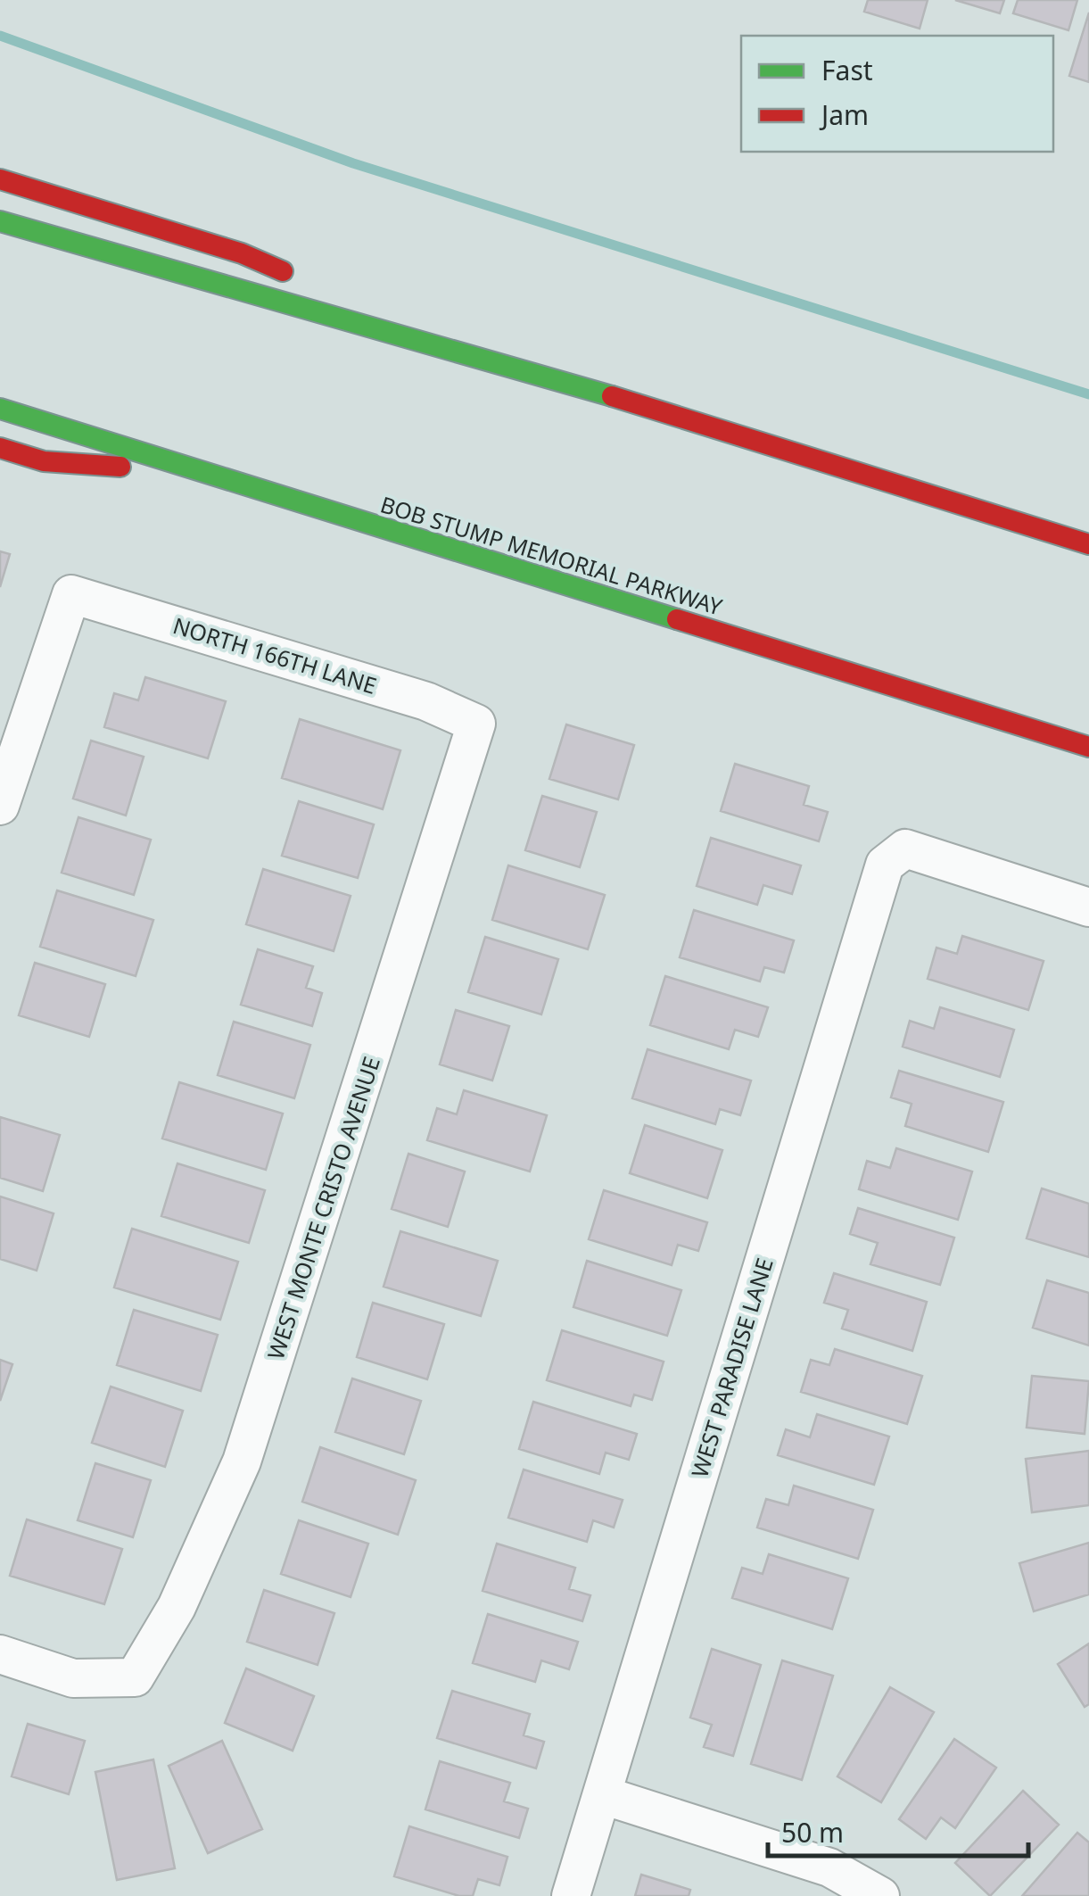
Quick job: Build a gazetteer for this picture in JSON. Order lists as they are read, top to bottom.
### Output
{
  "streets": {
    "highway": ["BOB STUMP MEMORIAL PARKWAY"],
    "street": ["NORTH 166TH LANE", "WEST MONTE CRISTO AVENUE", "WEST PARADISE LANE"]
  },
  "crossings": [
    ["NORTH 166TH LANE", "WEST MONTE CRISTO AVENUE"]
  ],
  "legend": ["Fast", "Jam"],
  "scale_bar": "50 m"
}
